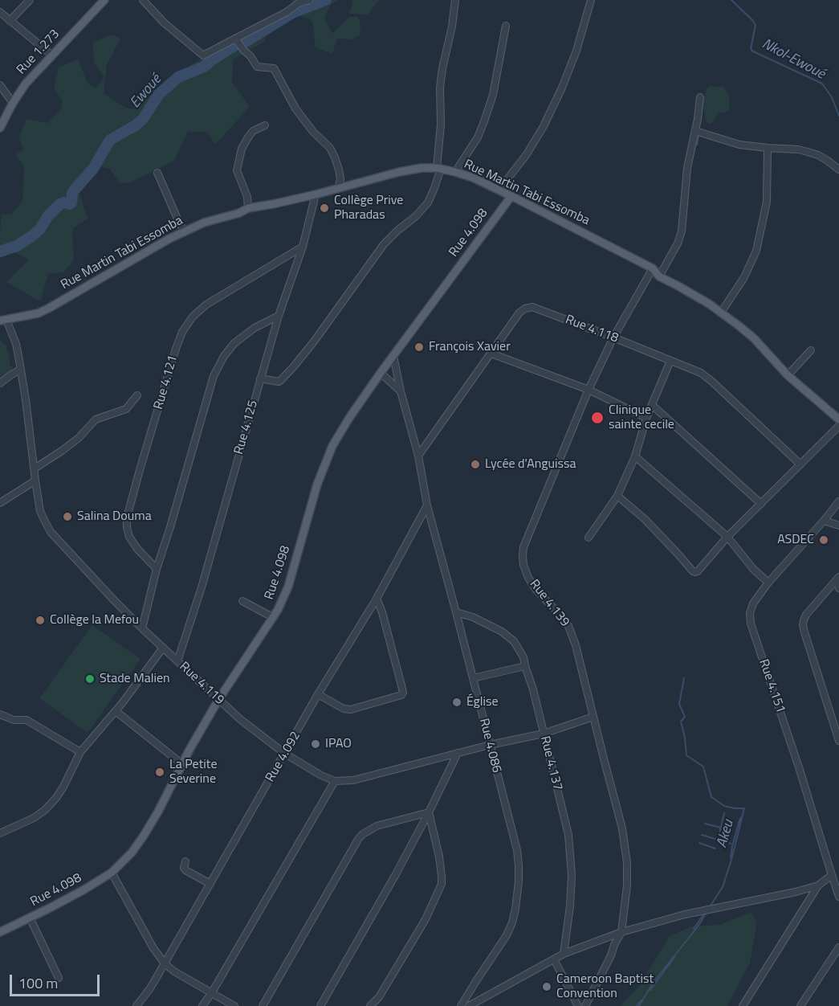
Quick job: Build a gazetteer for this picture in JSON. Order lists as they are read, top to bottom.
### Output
{
  "streets": {
    "main road": ["Rue 1.273", "Rue Martin Tabi Essomba", "Rue 4.098"],
    "street": [
      "Rue 4.118",
      "Rue 4.121",
      "Rue 4.125",
      "Rue 4.139",
      "Rue 4.119",
      "Rue 4.151",
      "Rue 4.086",
      "Rue 4.092",
      "Rue 4.137"
    ]
  },
  "crossings": [
    ["Rue Martin Tabi Essomba", "Rue 4.098"],
    ["Rue Martin Tabi Essomba", "Rue 4.125"],
    ["Rue Martin Tabi Essomba", "Rue 4.139"],
    ["Rue Martin Tabi Essomba", "Rue 4.119"],
    ["Rue 4.098", "Rue 4.119"],
    ["Rue 4.098", "Rue 4.086"],
    ["Rue 4.118", "Rue 4.139"],
    ["Rue 4.118", "Rue 4.086"],
    ["Rue 4.121", "Rue 4.125"],
    ["Rue 4.125", "Rue 4.119"],
    ["Rue 4.119", "Rue 4.092"],
    ["Rue 4.086", "Rue 4.092"],
    ["Rue 4.086", "Rue 4.137"]
  ],
  "water": ["Nkol-Ewoué", "Ewoué", "Akeu"],
  "places": [
    "Collège Prive Pharadas",
    "François Xavier",
    "Clinique sainte cecile",
    "Lycée d'Anguissa",
    "Salina Douma",
    "ASDEC",
    "Collège la Mefou",
    "Stade Malien",
    "Église",
    "IPAO",
    "La Petite Severine",
    "Cameroon Baptist Convention"
  ],
  "scale_bar": "100 m"
}
